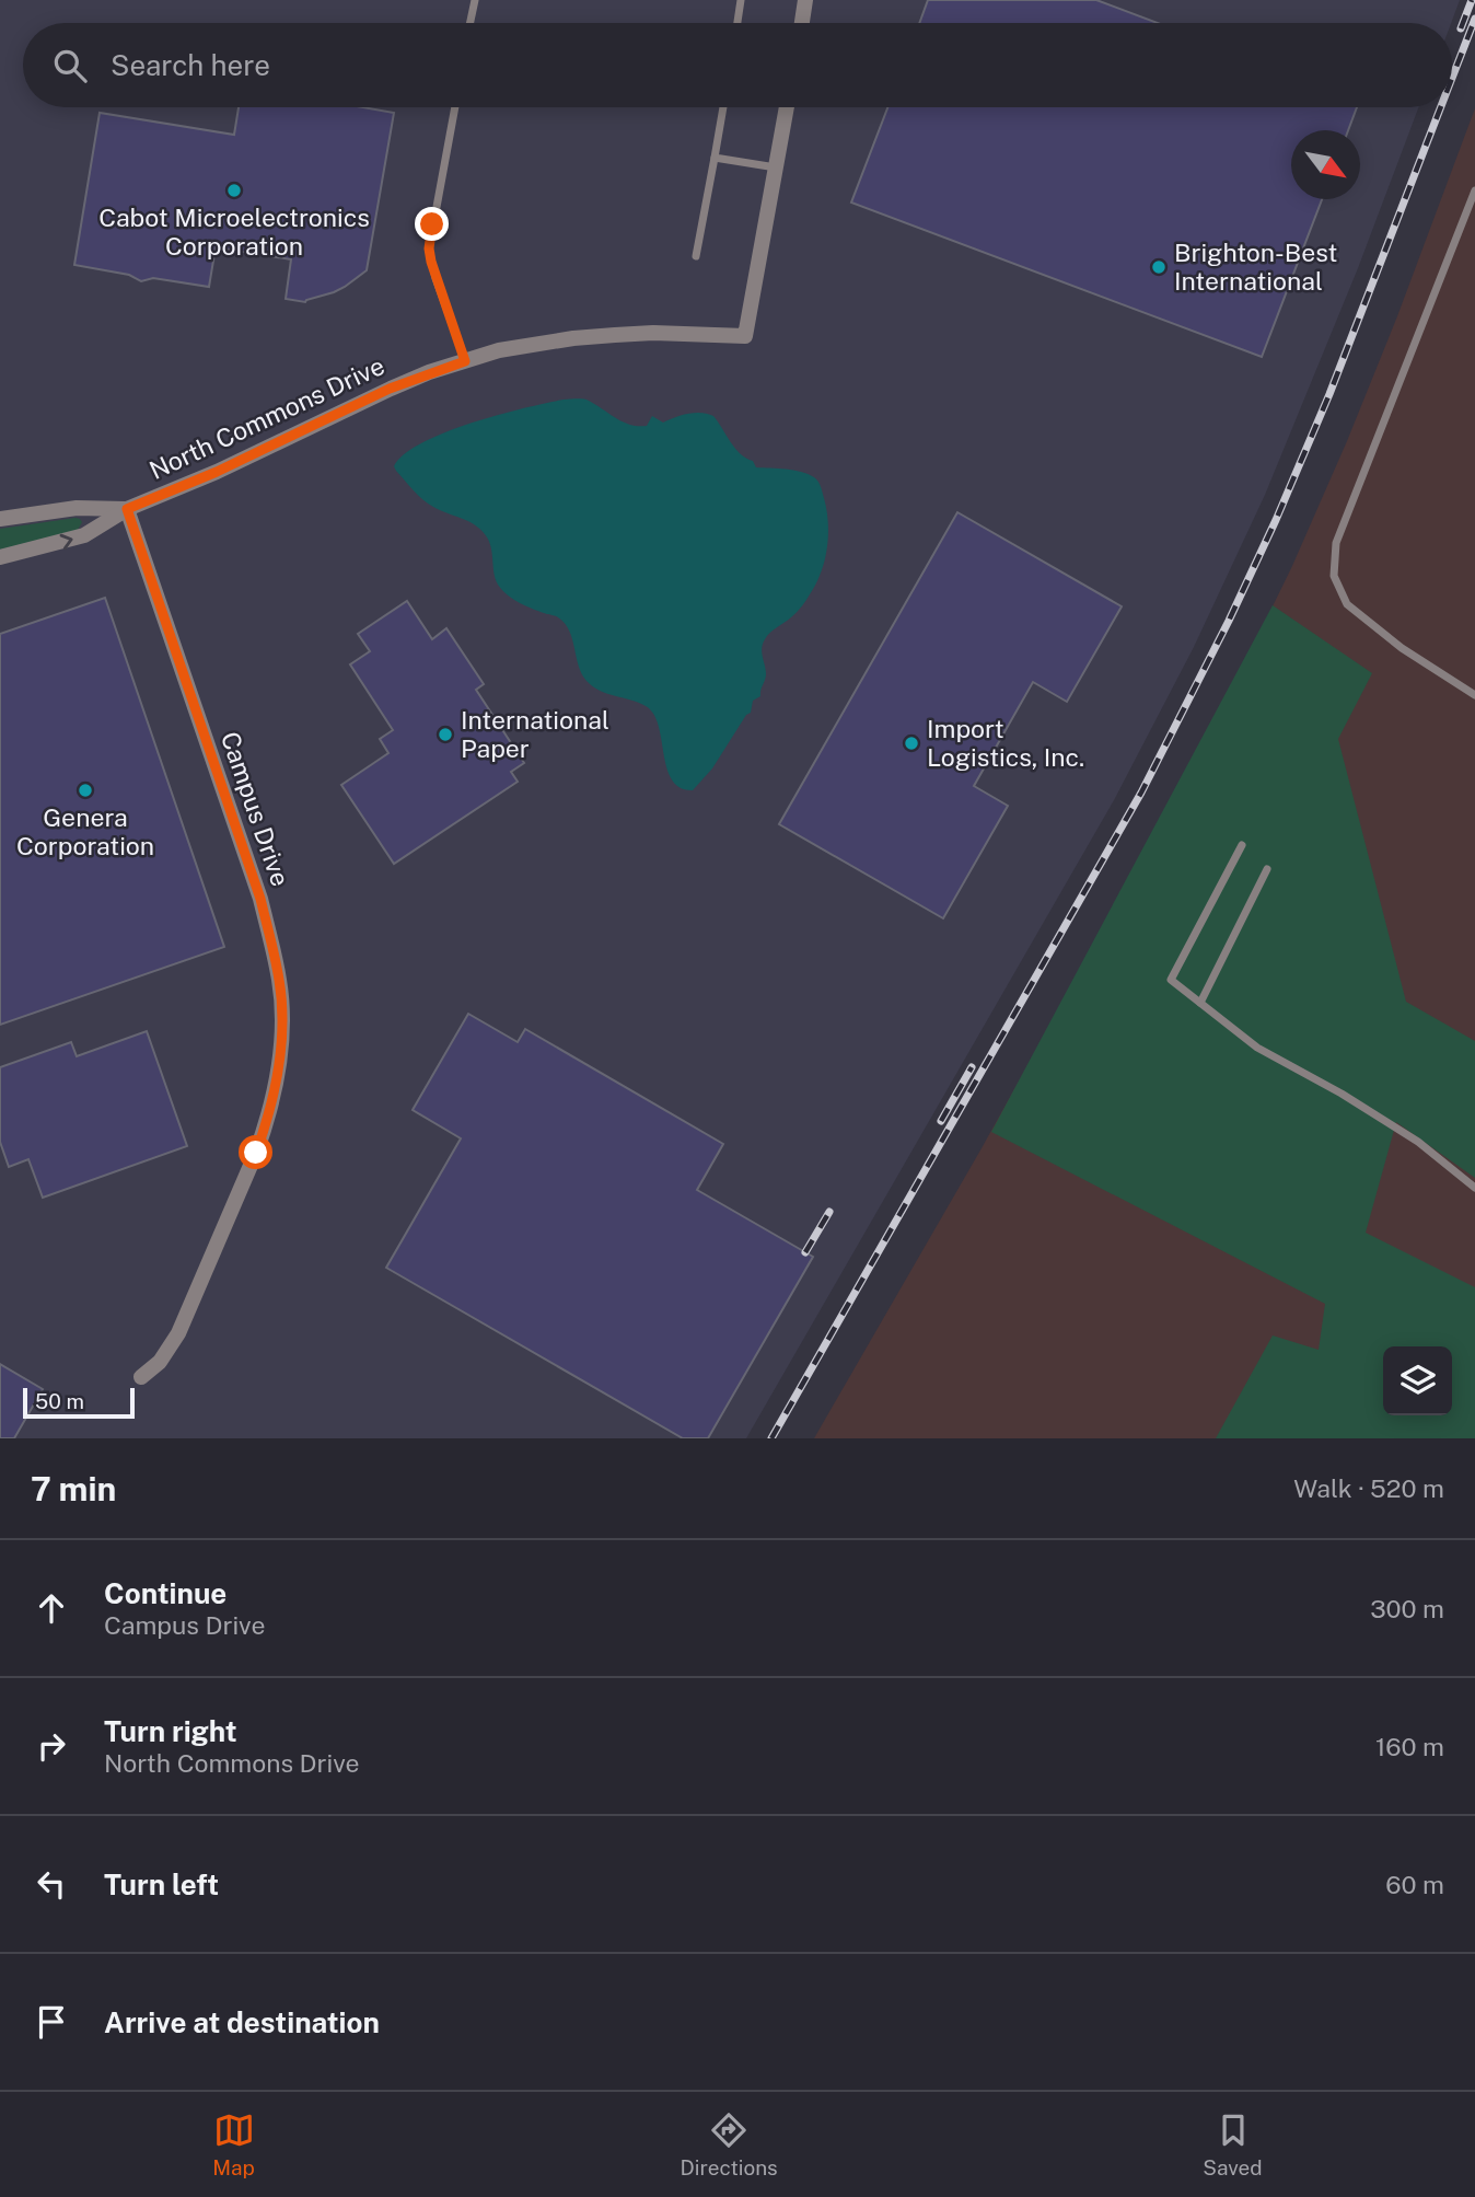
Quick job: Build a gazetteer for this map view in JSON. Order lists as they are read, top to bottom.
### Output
{
  "streets": {
    "street": ["North Commons Drive", "Campus Drive"]
  },
  "crossings": [
    ["North Commons Drive", "Campus Drive"]
  ],
  "places": [
    "Cabot Microelectronics Corporation",
    "Brighton-Best International",
    "International Paper",
    "Import Logistics, Inc.",
    "Genera Corporation"
  ],
  "scale_bar": "50 m",
  "north": "bottom right",
  "page": {
    "search": "Search here",
    "scale": "50 m",
    "heading": ["7 min", "Walk · 520 m"],
    "list": [
      ["Continue", "Campus Drive", "300 m"],
      ["Turn right", "North Commons Drive", "160 m"],
      ["Turn left", "60 m"],
      "Arrive at destination"
    ],
    "nav": ["Map", "Directions", "Saved"]
  }
}
